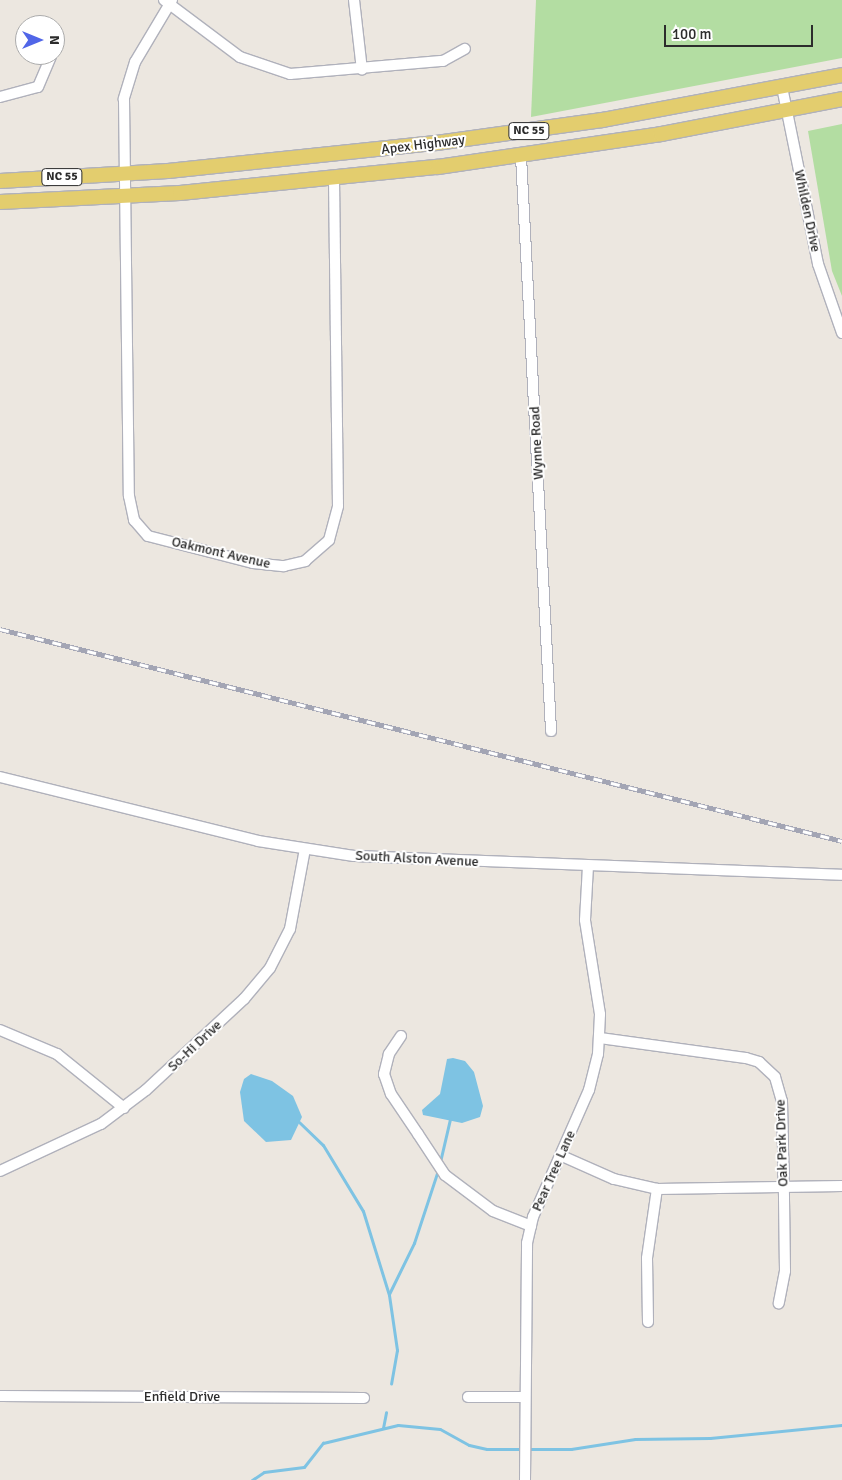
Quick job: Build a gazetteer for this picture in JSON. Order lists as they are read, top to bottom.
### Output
{
  "streets": {
    "main road": ["NC 55", "Apex Highway"],
    "street": [
      "Whilden Drive",
      "Wynne Road",
      "Oakmont Avenue",
      "South Alston Avenue",
      "So-Hi Drive",
      "Oak Park Drive",
      "Pear Tree Lane",
      "Enfield Drive"
    ]
  },
  "crossings": [
    ["Apex Highway", "Whilden Drive"],
    ["Apex Highway", "Wynne Road"],
    ["Apex Highway", "Oakmont Avenue"],
    ["South Alston Avenue", "So-Hi Drive"],
    ["South Alston Avenue", "Pear Tree Lane"],
    ["Oak Park Drive", "Pear Tree Lane"]
  ],
  "scale_bar": "100 m",
  "north": "right"
}
